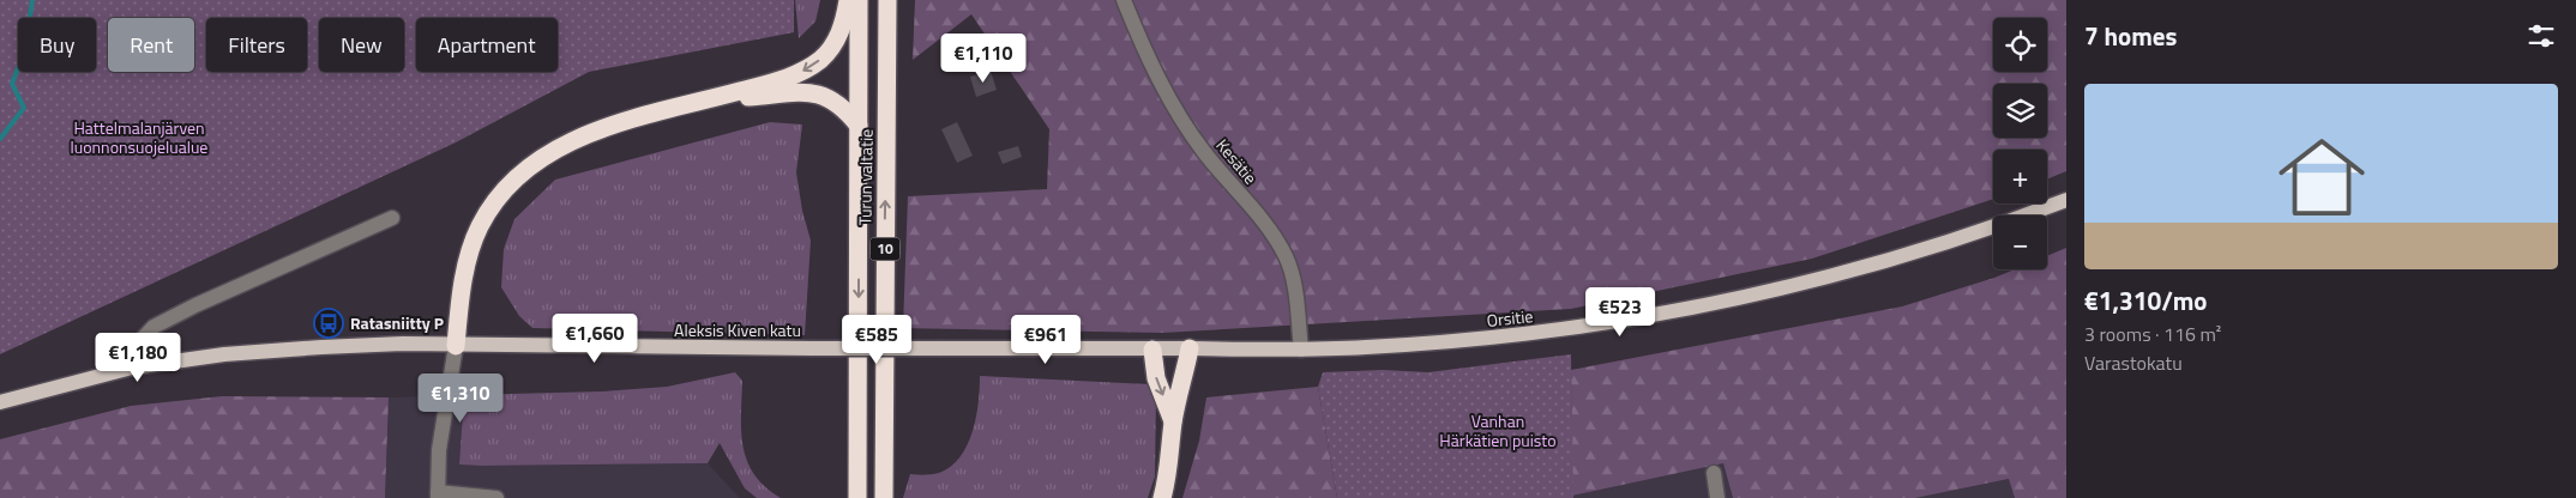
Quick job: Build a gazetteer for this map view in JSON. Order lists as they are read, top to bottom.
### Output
{
  "streets": {
    "highway": ["Turun valtatie", "10"],
    "main road": ["Orsitie", "Aleksis Kiven katu"],
    "street": ["Kesätie"]
  },
  "crossings": [
    ["Kesätie", "Orsitie"],
    ["Orsitie", "Aleksis Kiven katu"]
  ],
  "parks": ["Hattelmalanjärven luonnonsuojelualue", "Vanhan Härkätien puisto"],
  "places": {
    "bus stop": ["Ratasniitty P"]
  },
  "page": {
    "heading": "7 homes",
    "map_buttons": ["+", "−"],
    "chip": [
      "Buy",
      "Rent",
      "Filters",
      "New",
      "Apartment"
    ],
    "price": [
      "€1,110",
      "€523",
      "€1,660",
      "€585",
      "€961",
      "€1,180",
      "€1,310"
    ],
    "list": [
      {
        "name": "€1,310/mo",
        "note": "3 rooms · 116 m² · Varastokatu"
      }
    ]
  }
}
